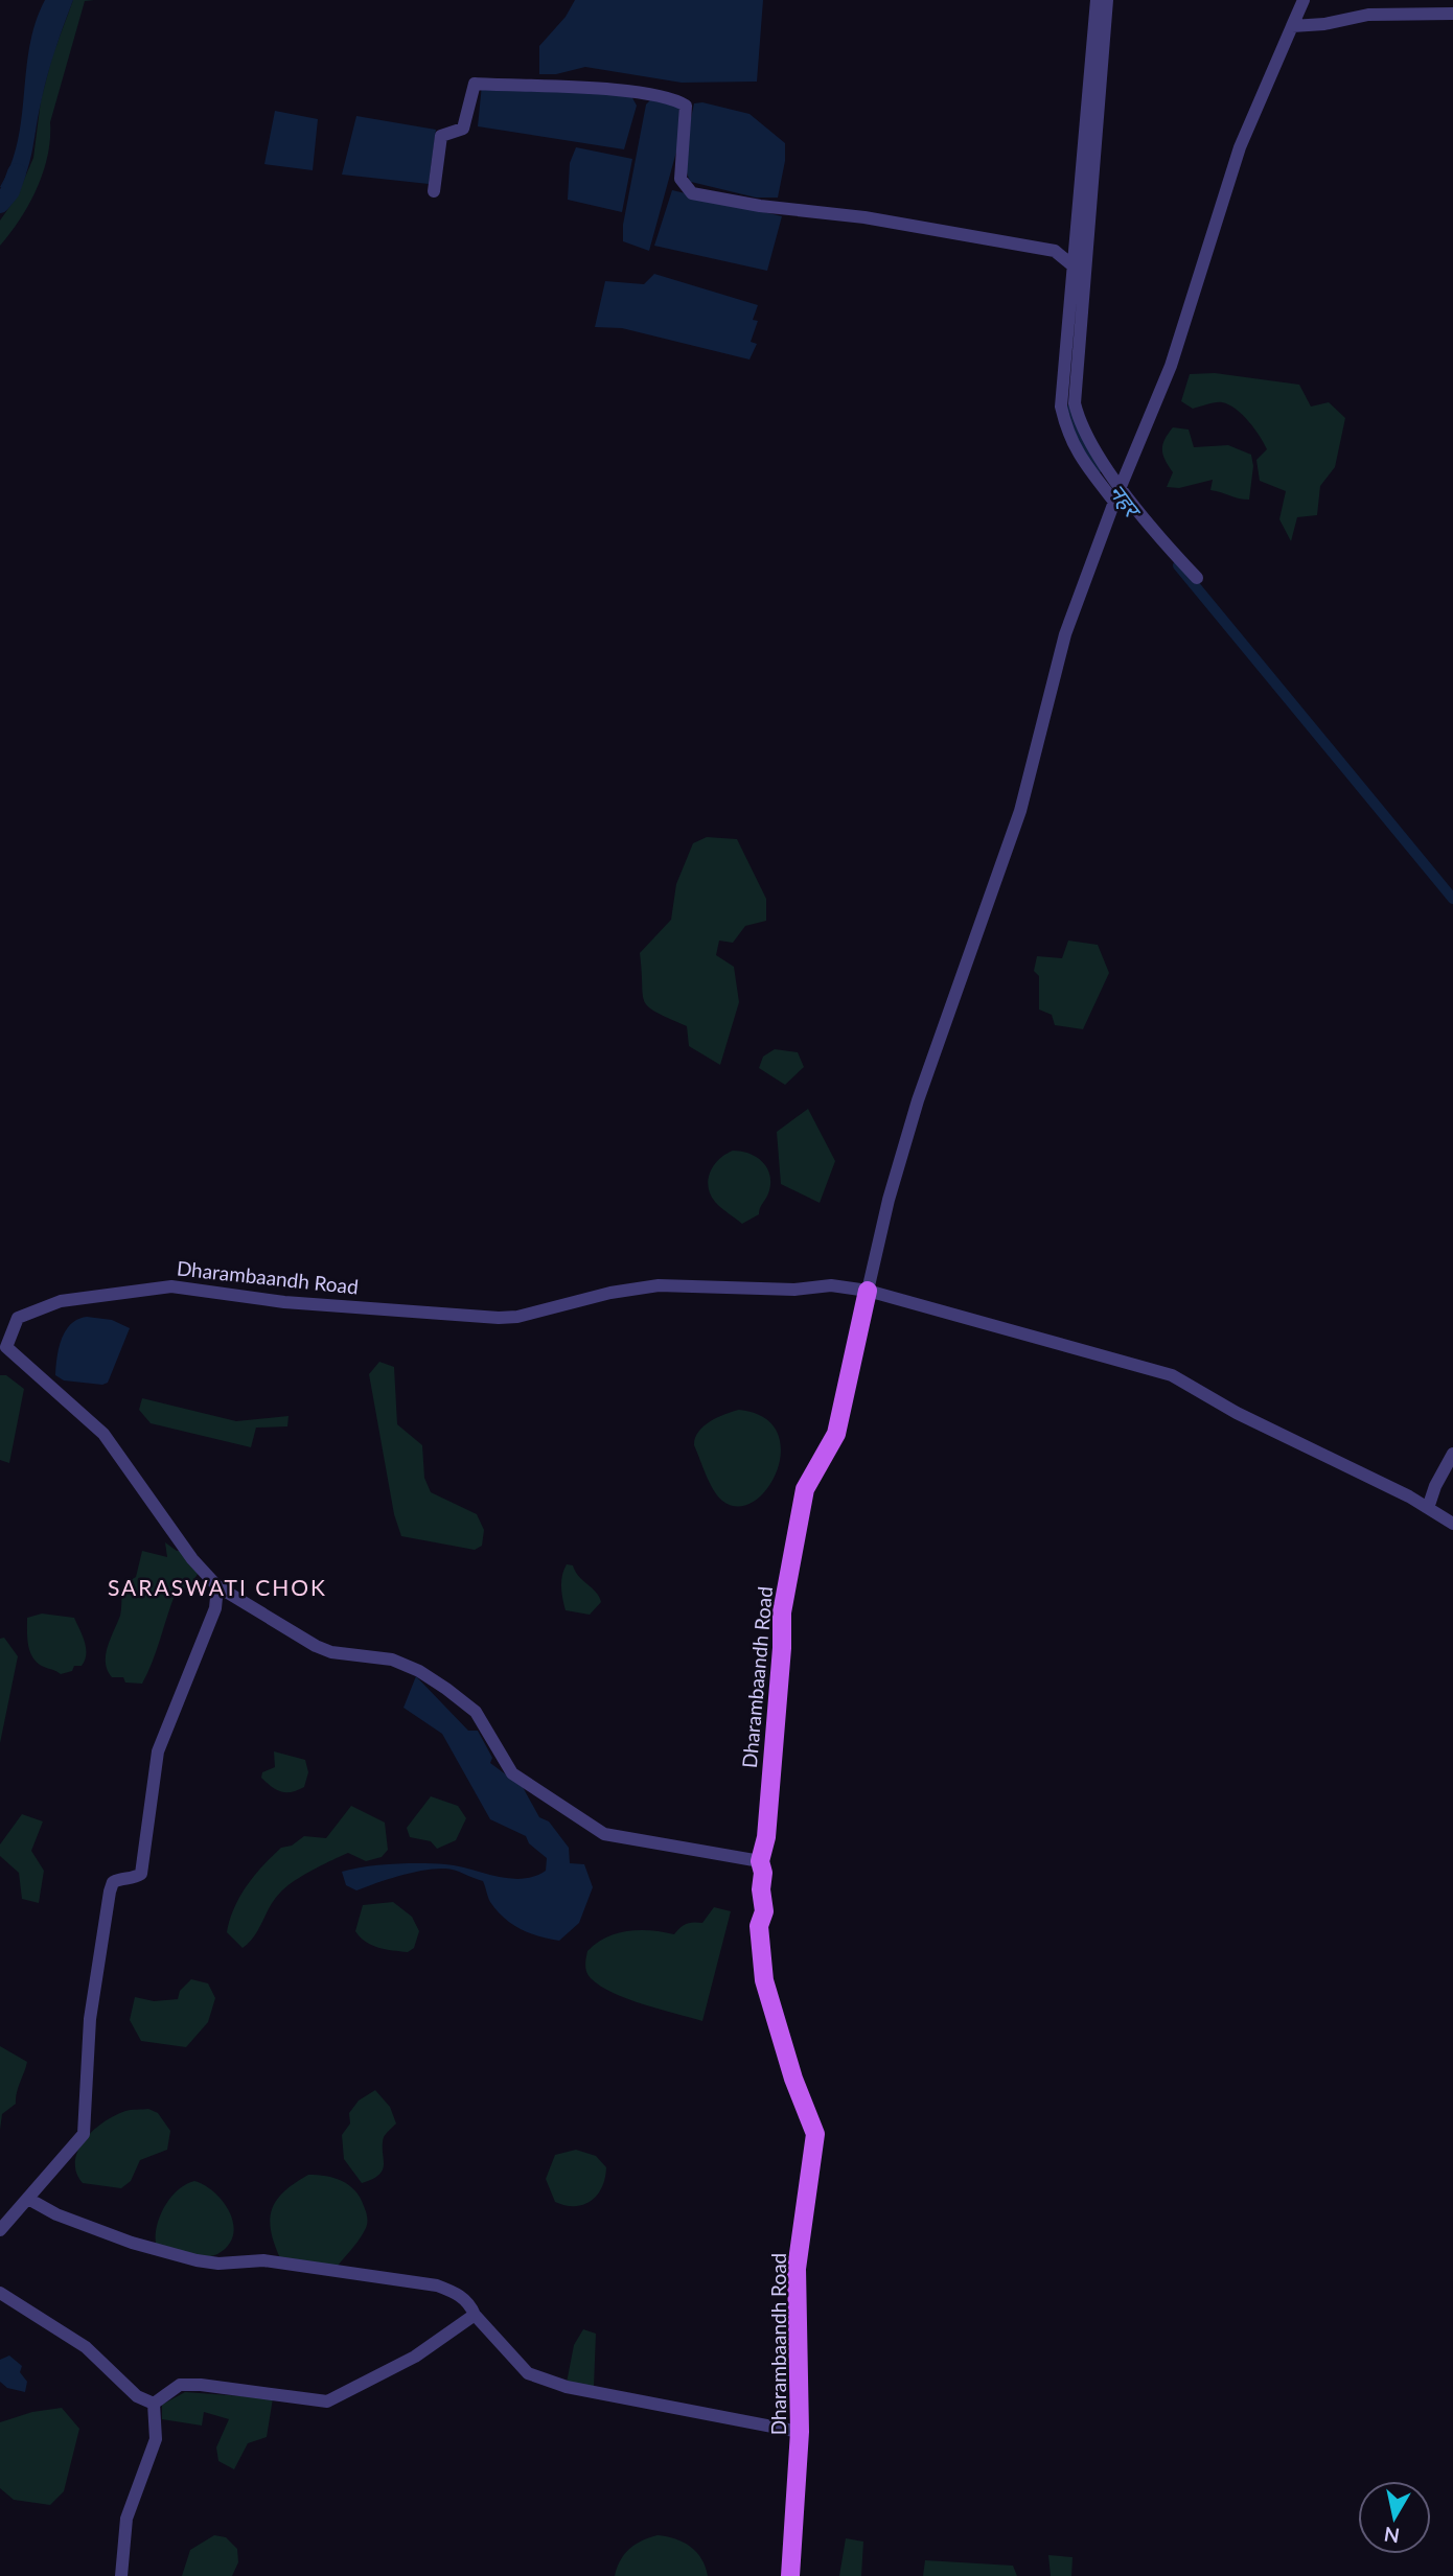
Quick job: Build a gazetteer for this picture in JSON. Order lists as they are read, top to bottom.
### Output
{
  "streets": {
    "main road": ["Dharambaandh Road"]
  },
  "districts": ["SARASWATI CHOK"],
  "water": ["नहर"],
  "north": "bottom"
}
